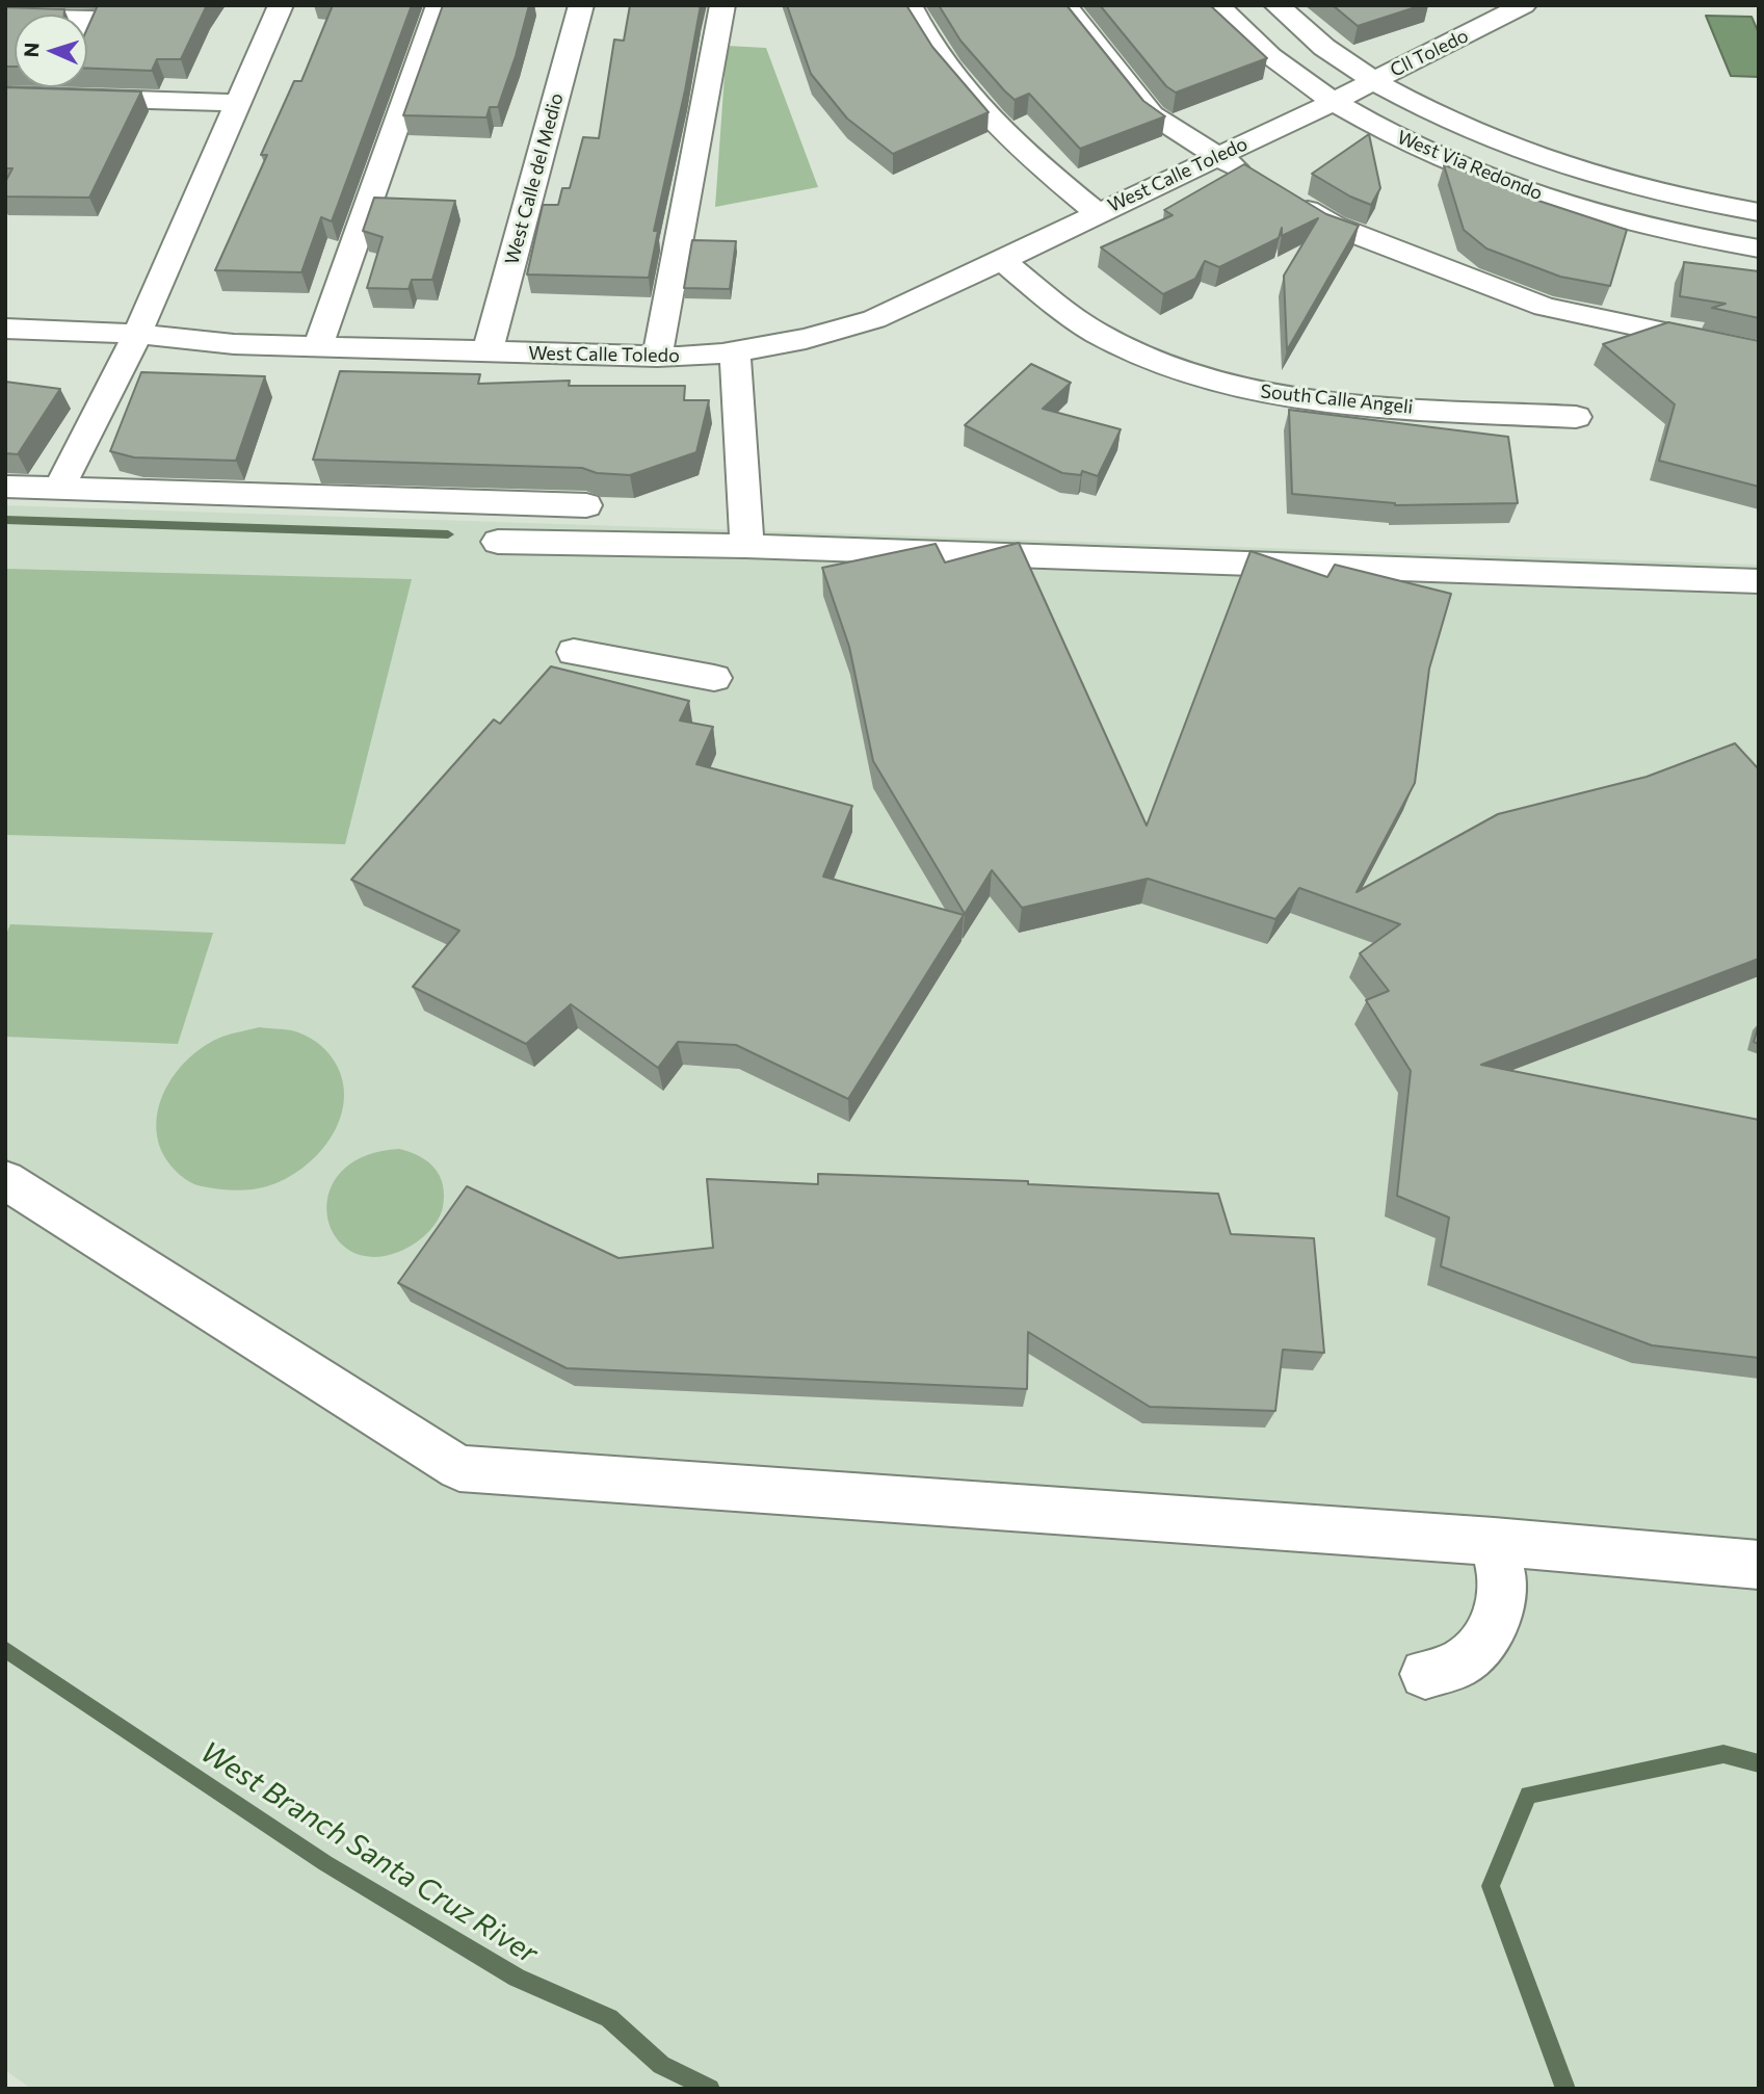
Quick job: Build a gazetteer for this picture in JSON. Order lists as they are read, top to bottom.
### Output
{
  "streets": {
    "street": [
      "Cll Toledo",
      "West Via Redondo",
      "West Calle Toledo",
      "West Calle del Medio",
      "South Calle Angeli"
    ]
  },
  "crossings": [
    ["Cll Toledo", "West Via Redondo"],
    ["Cll Toledo", "West Calle Toledo"],
    ["West Via Redondo", "West Calle Toledo"],
    ["West Calle Toledo", "West Calle del Medio"],
    ["West Calle Toledo", "South Calle Angeli"]
  ],
  "water": ["West Branch Santa Cruz River"],
  "north": "left"
}
